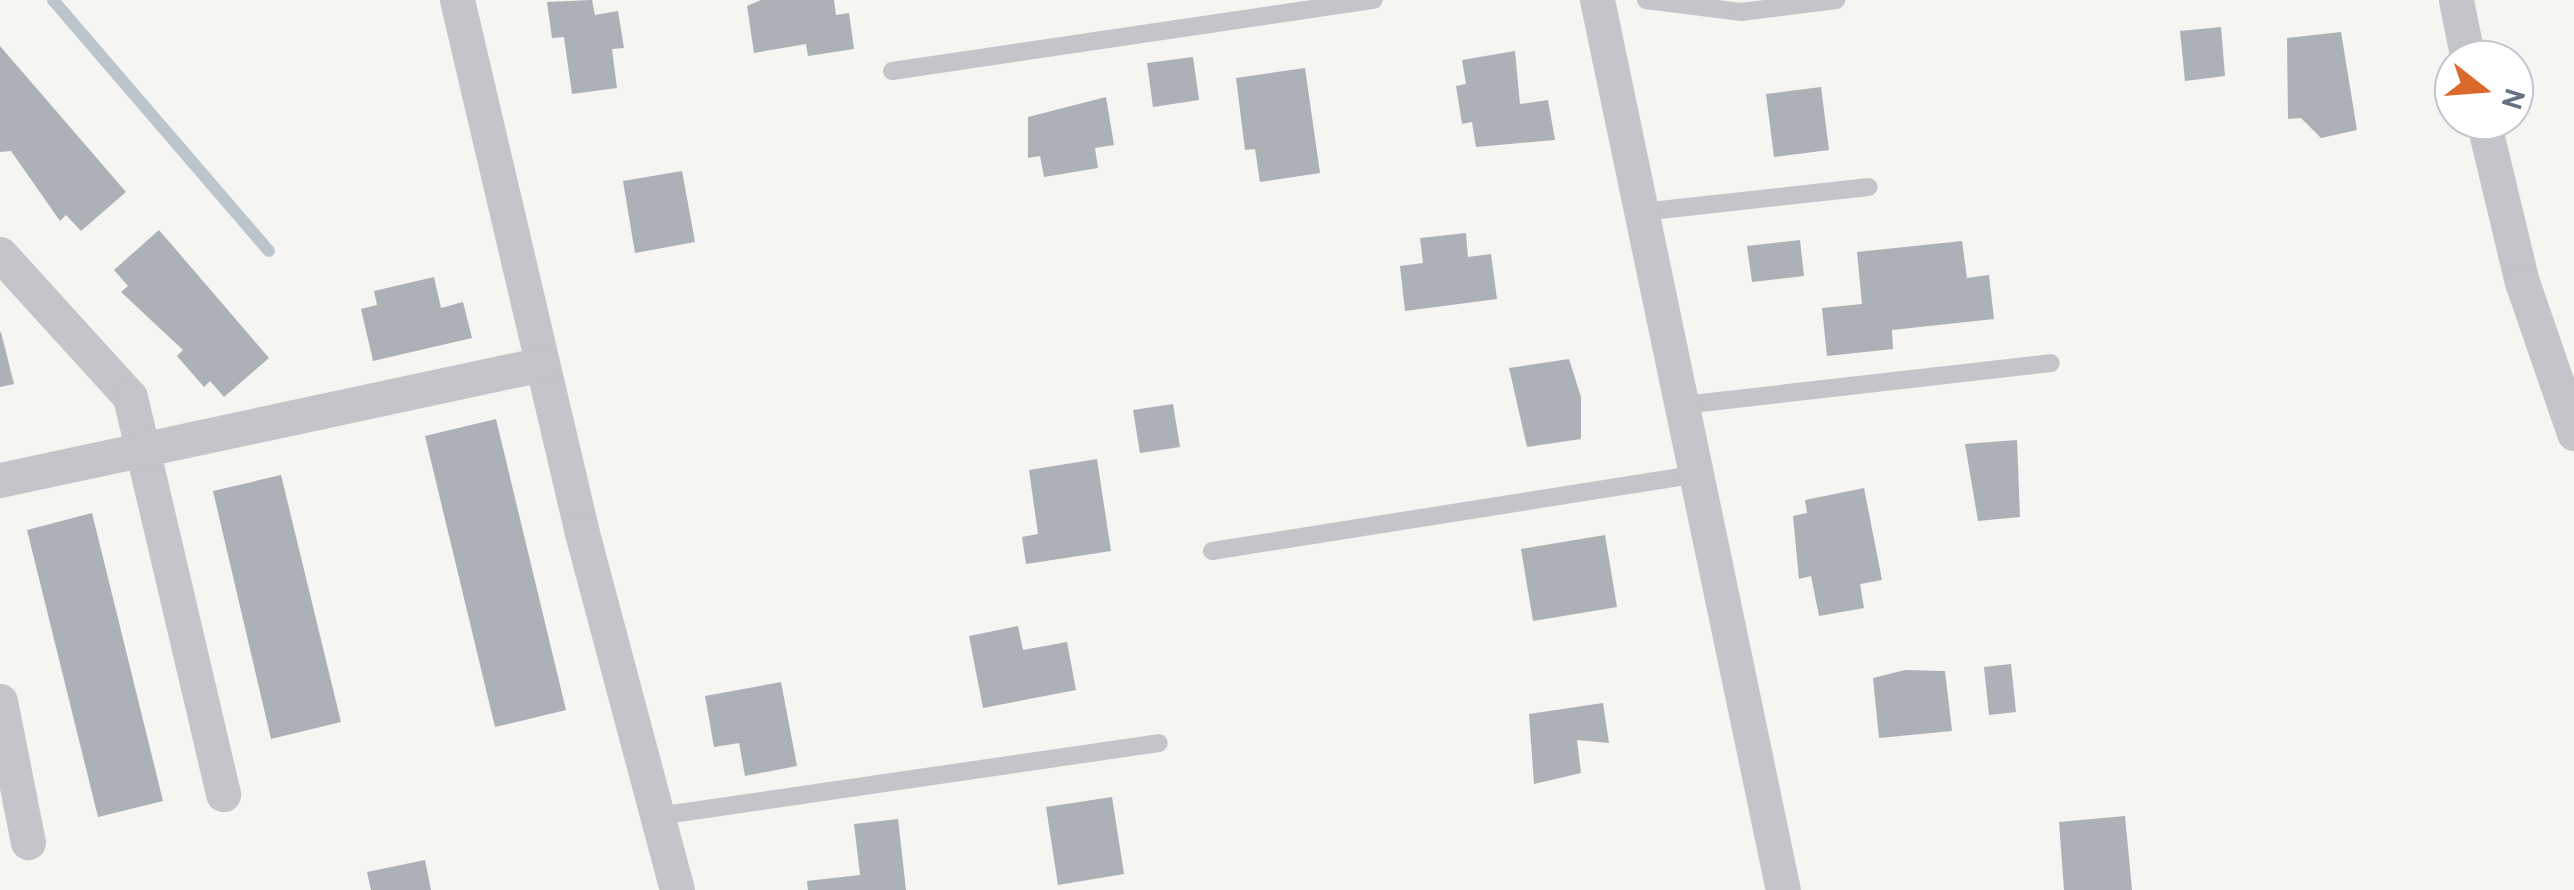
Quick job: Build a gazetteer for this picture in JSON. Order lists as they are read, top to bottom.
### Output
{
  "north": "right"
}
